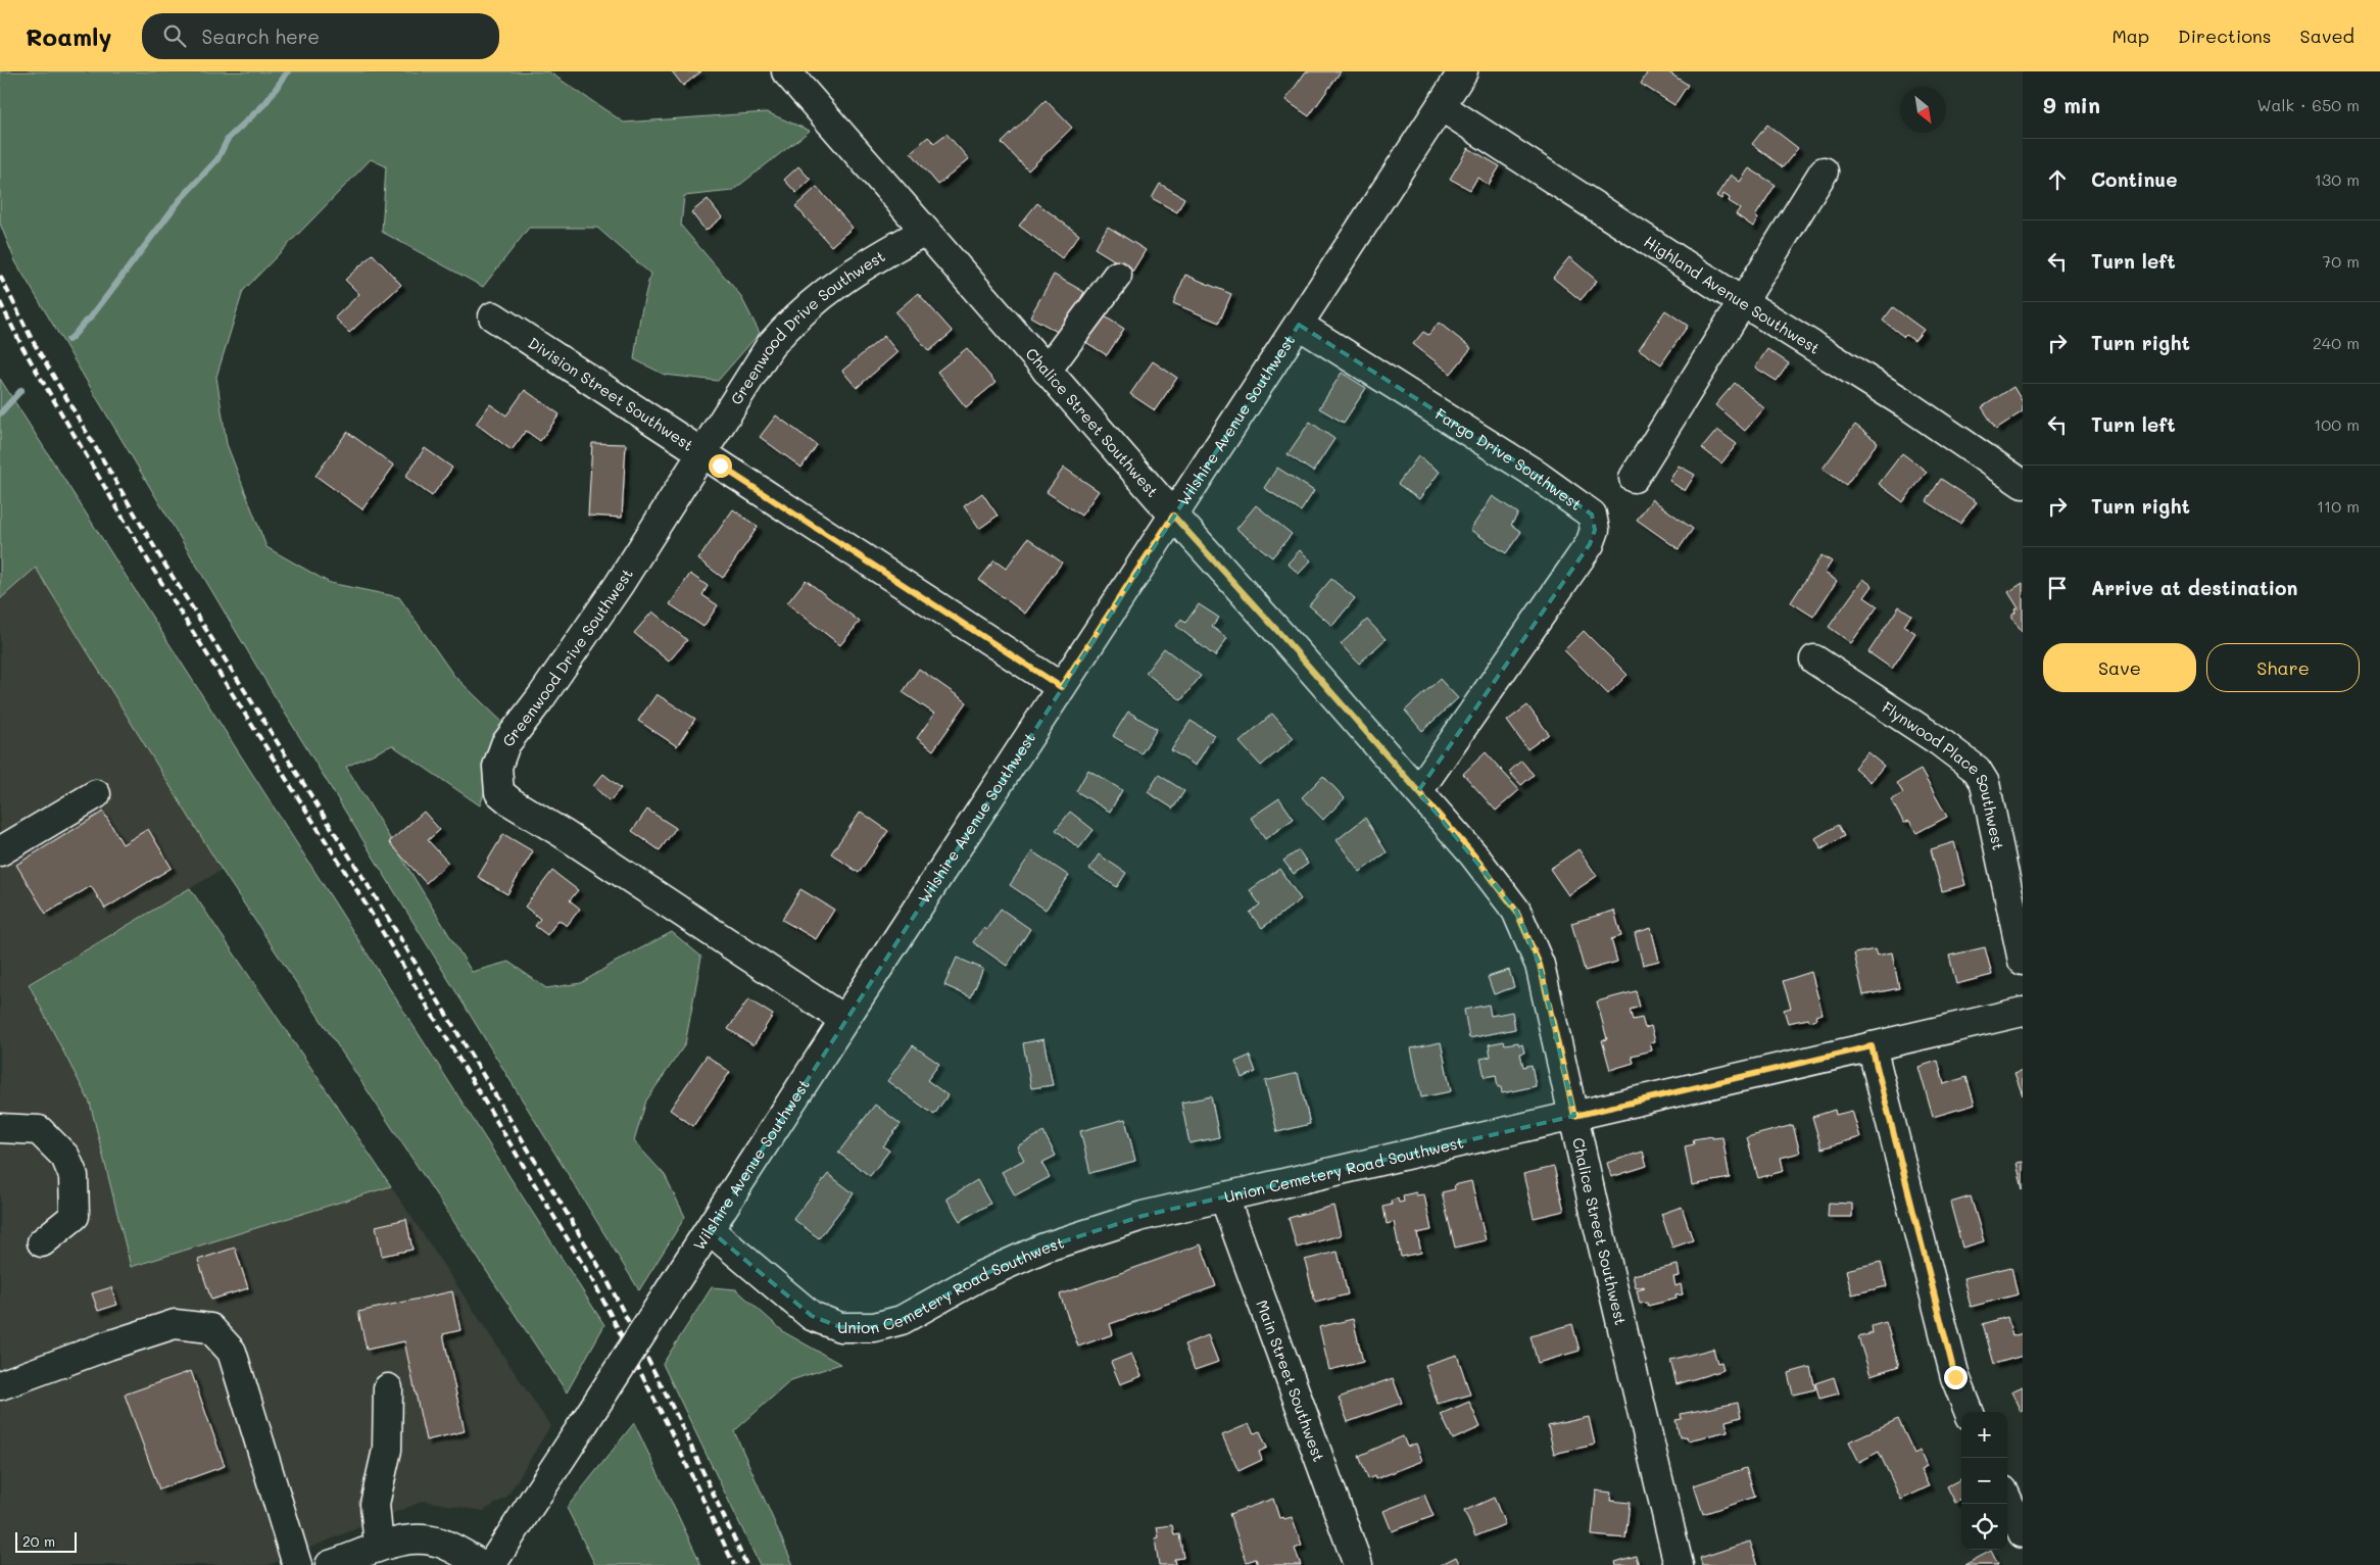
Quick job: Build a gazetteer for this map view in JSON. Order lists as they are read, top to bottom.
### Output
{
  "streets": {
    "street": [
      "Highland Avenue Southwest",
      "Greenwood Drive Southwest",
      "Division Street Southwest",
      "Wilshire Avenue Southwest",
      "Chalice Street Southwest",
      "Fargo Drive Southwest",
      "Flynwood Place Southwest",
      "Union Cemetery Road Southwest",
      "Main Street Southwest"
    ]
  },
  "crossings": [
    ["Highland Avenue Southwest", "Wilshire Avenue Southwest"],
    ["Greenwood Drive Southwest", "Division Street Southwest"],
    ["Greenwood Drive Southwest", "Wilshire Avenue Southwest"],
    ["Greenwood Drive Southwest", "Chalice Street Southwest"],
    ["Division Street Southwest", "Wilshire Avenue Southwest"],
    ["Wilshire Avenue Southwest", "Chalice Street Southwest"],
    ["Wilshire Avenue Southwest", "Fargo Drive Southwest"],
    ["Wilshire Avenue Southwest", "Union Cemetery Road Southwest"],
    ["Chalice Street Southwest", "Fargo Drive Southwest"],
    ["Chalice Street Southwest", "Union Cemetery Road Southwest"],
    ["Union Cemetery Road Southwest", "Main Street Southwest"]
  ],
  "scale_bar": "20 m",
  "north": "bottom right",
  "page": {
    "header": "Roamly",
    "search": "Search here",
    "nav": ["Map", "Directions", "Saved"],
    "heading": ["9 min", "Walk · 650 m"],
    "list": [
      ["Continue", "130 m"],
      ["Turn left", "70 m"],
      ["Turn right", "240 m"],
      ["Turn left", "100 m"],
      ["Turn right", "110 m"],
      "Arrive at destination"
    ],
    "buttons": ["Save", "Share"],
    "map_buttons": ["+", "−"],
    "scale": "20 m"
  }
}
